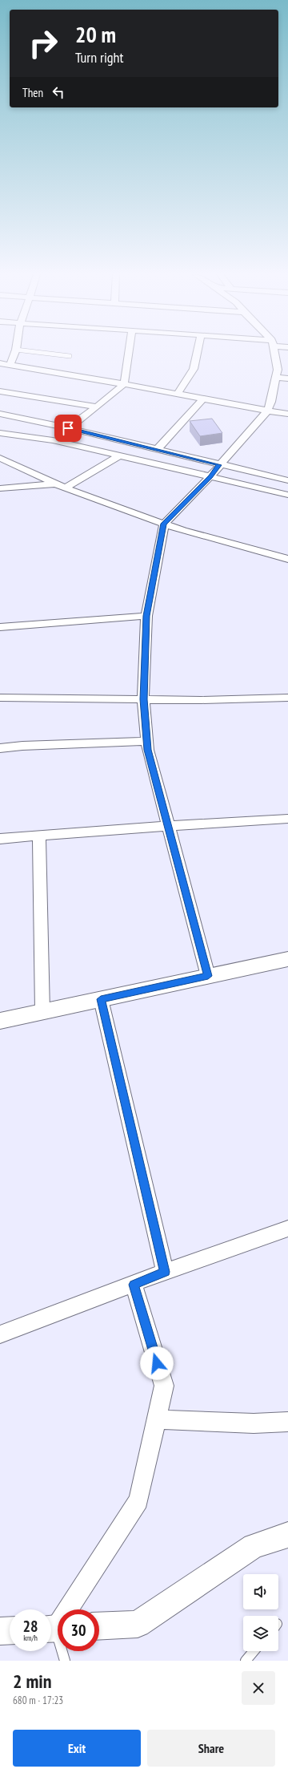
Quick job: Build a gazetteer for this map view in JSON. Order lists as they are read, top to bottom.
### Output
{
  "page": {
    "turn": ["20 m", "Turn right"],
    "then": "Then",
    "speed": "28 km/h",
    "limit": "30",
    "heading": ["2 min", "680 m · 17:23"],
    "buttons": ["Exit", "Share"]
  }
}
